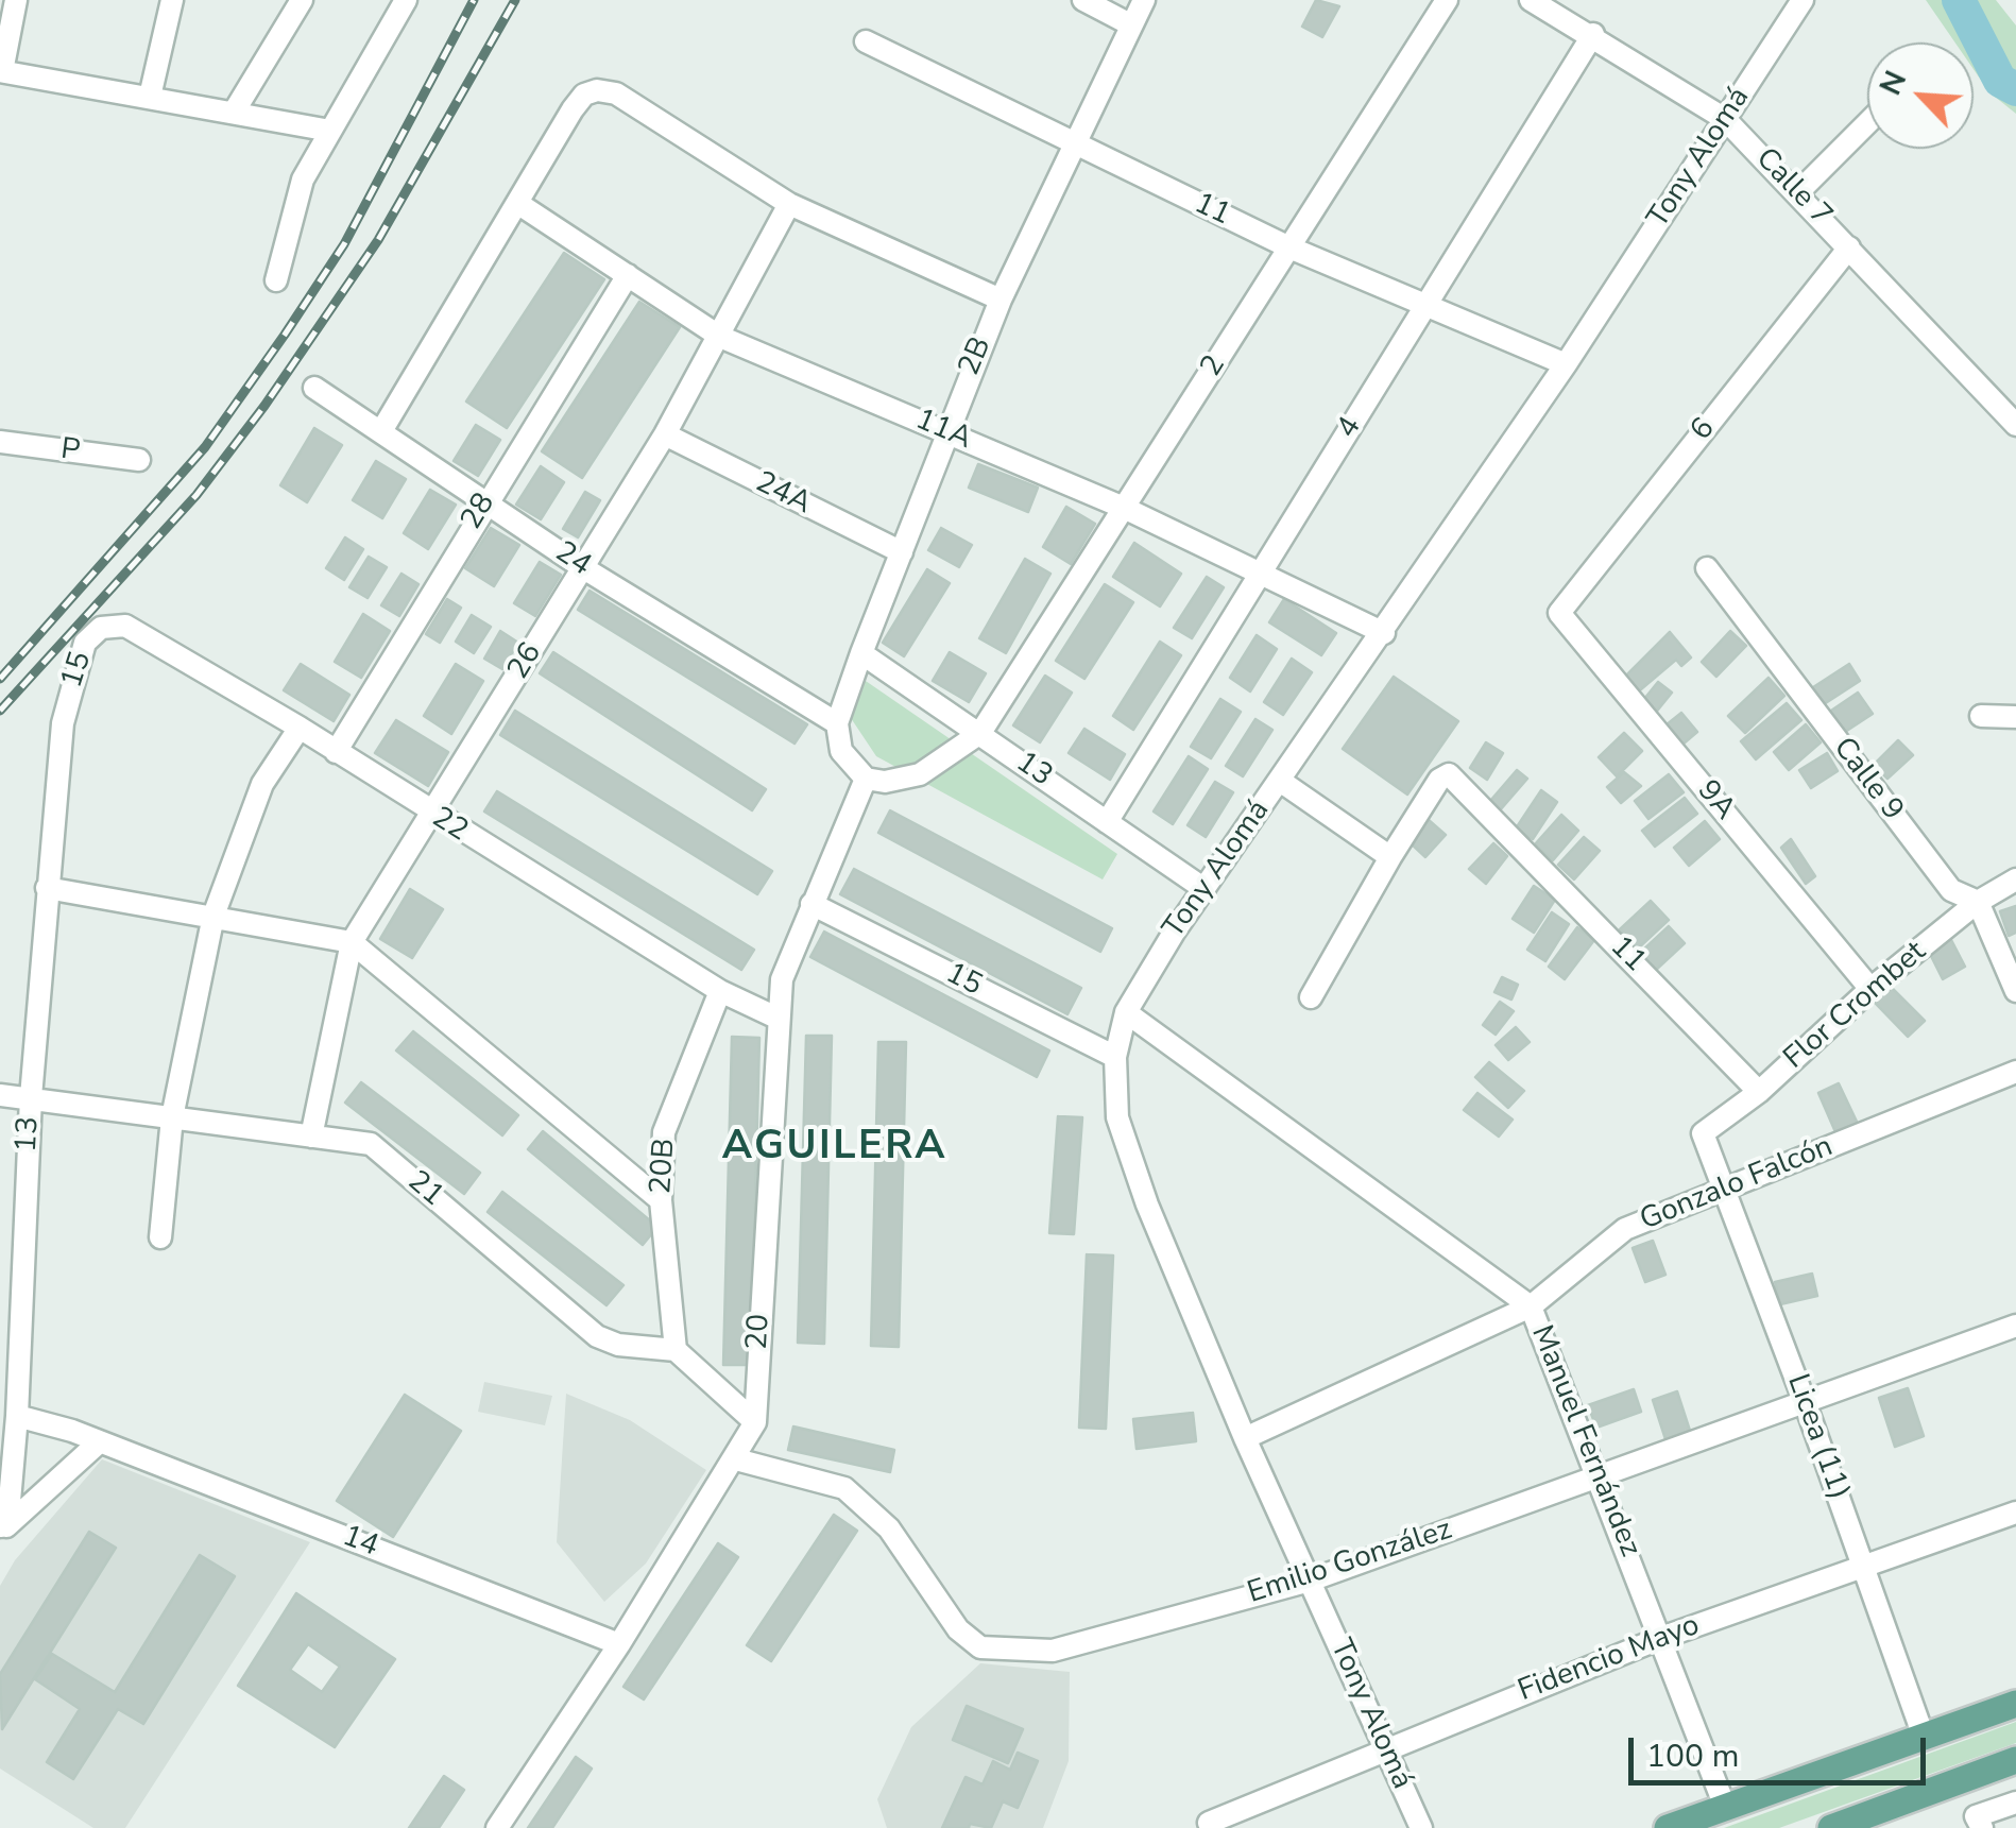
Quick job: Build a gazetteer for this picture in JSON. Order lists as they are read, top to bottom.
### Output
{
  "streets": {
    "street": [
      "Tony Alomá",
      "Calle 7",
      "11",
      "2B",
      "2",
      "4",
      "11A",
      "6",
      "P",
      "24A",
      "28",
      "24",
      "26",
      "15",
      "13",
      "Calle 9",
      "9A",
      "22",
      "Flor Crombet",
      "20B",
      "Gonzalo Falcón",
      "21",
      "20",
      "Licea (11)",
      "Manuel Fernández",
      "14",
      "Emilio González",
      "Fidencio Mayo"
    ]
  },
  "crossings": [
    ["Tony Alomá", "Calle 7"],
    ["Tony Alomá", "11"],
    ["Tony Alomá", "11A"],
    ["Tony Alomá", "15"],
    ["Tony Alomá", "13"],
    ["Tony Alomá", "Gonzalo Falcón"],
    ["Tony Alomá", "Manuel Fernández"],
    ["Tony Alomá", "Emilio González"],
    ["Tony Alomá", "Fidencio Mayo"],
    ["Calle 7", "4"],
    ["Calle 7", "6"],
    ["11", "2B"],
    ["11", "2"],
    ["11", "4"],
    ["11", "Flor Crombet"],
    ["2B", "11A"],
    ["2B", "24A"],
    ["2B", "24"],
    ["2B", "13"],
    ["2", "11A"],
    ["2", "13"],
    ["4", "11A"],
    ["4", "13"],
    ["11A", "28"],
    ["11A", "26"],
    ["6", "9A"],
    ["24A", "26"],
    ["28", "24"],
    ["28", "22"],
    ["24", "26"],
    ["26", "22"],
    ["26", "21"],
    ["15", "13"],
    ["15", "22"],
    ["15", "20"],
    ["13", "21"],
    ["13", "14"],
    ["Calle 9", "Flor Crombet"],
    ["9A", "Flor Crombet"],
    ["22", "20B"],
    ["22", "20"],
    ["Flor Crombet", "Licea (11)"],
    ["20B", "21"],
    ["Gonzalo Falcón", "Licea (11)"],
    ["Gonzalo Falcón", "Manuel Fernández"],
    ["20", "14"],
    ["20", "Emilio González"],
    ["Licea (11)", "Emilio González"],
    ["Licea (11)", "Fidencio Mayo"],
    ["Manuel Fernández", "Emilio González"],
    ["Manuel Fernández", "Fidencio Mayo"]
  ],
  "districts": ["AGUILERA"],
  "scale_bar": "100 m",
  "north": "top left"
}
